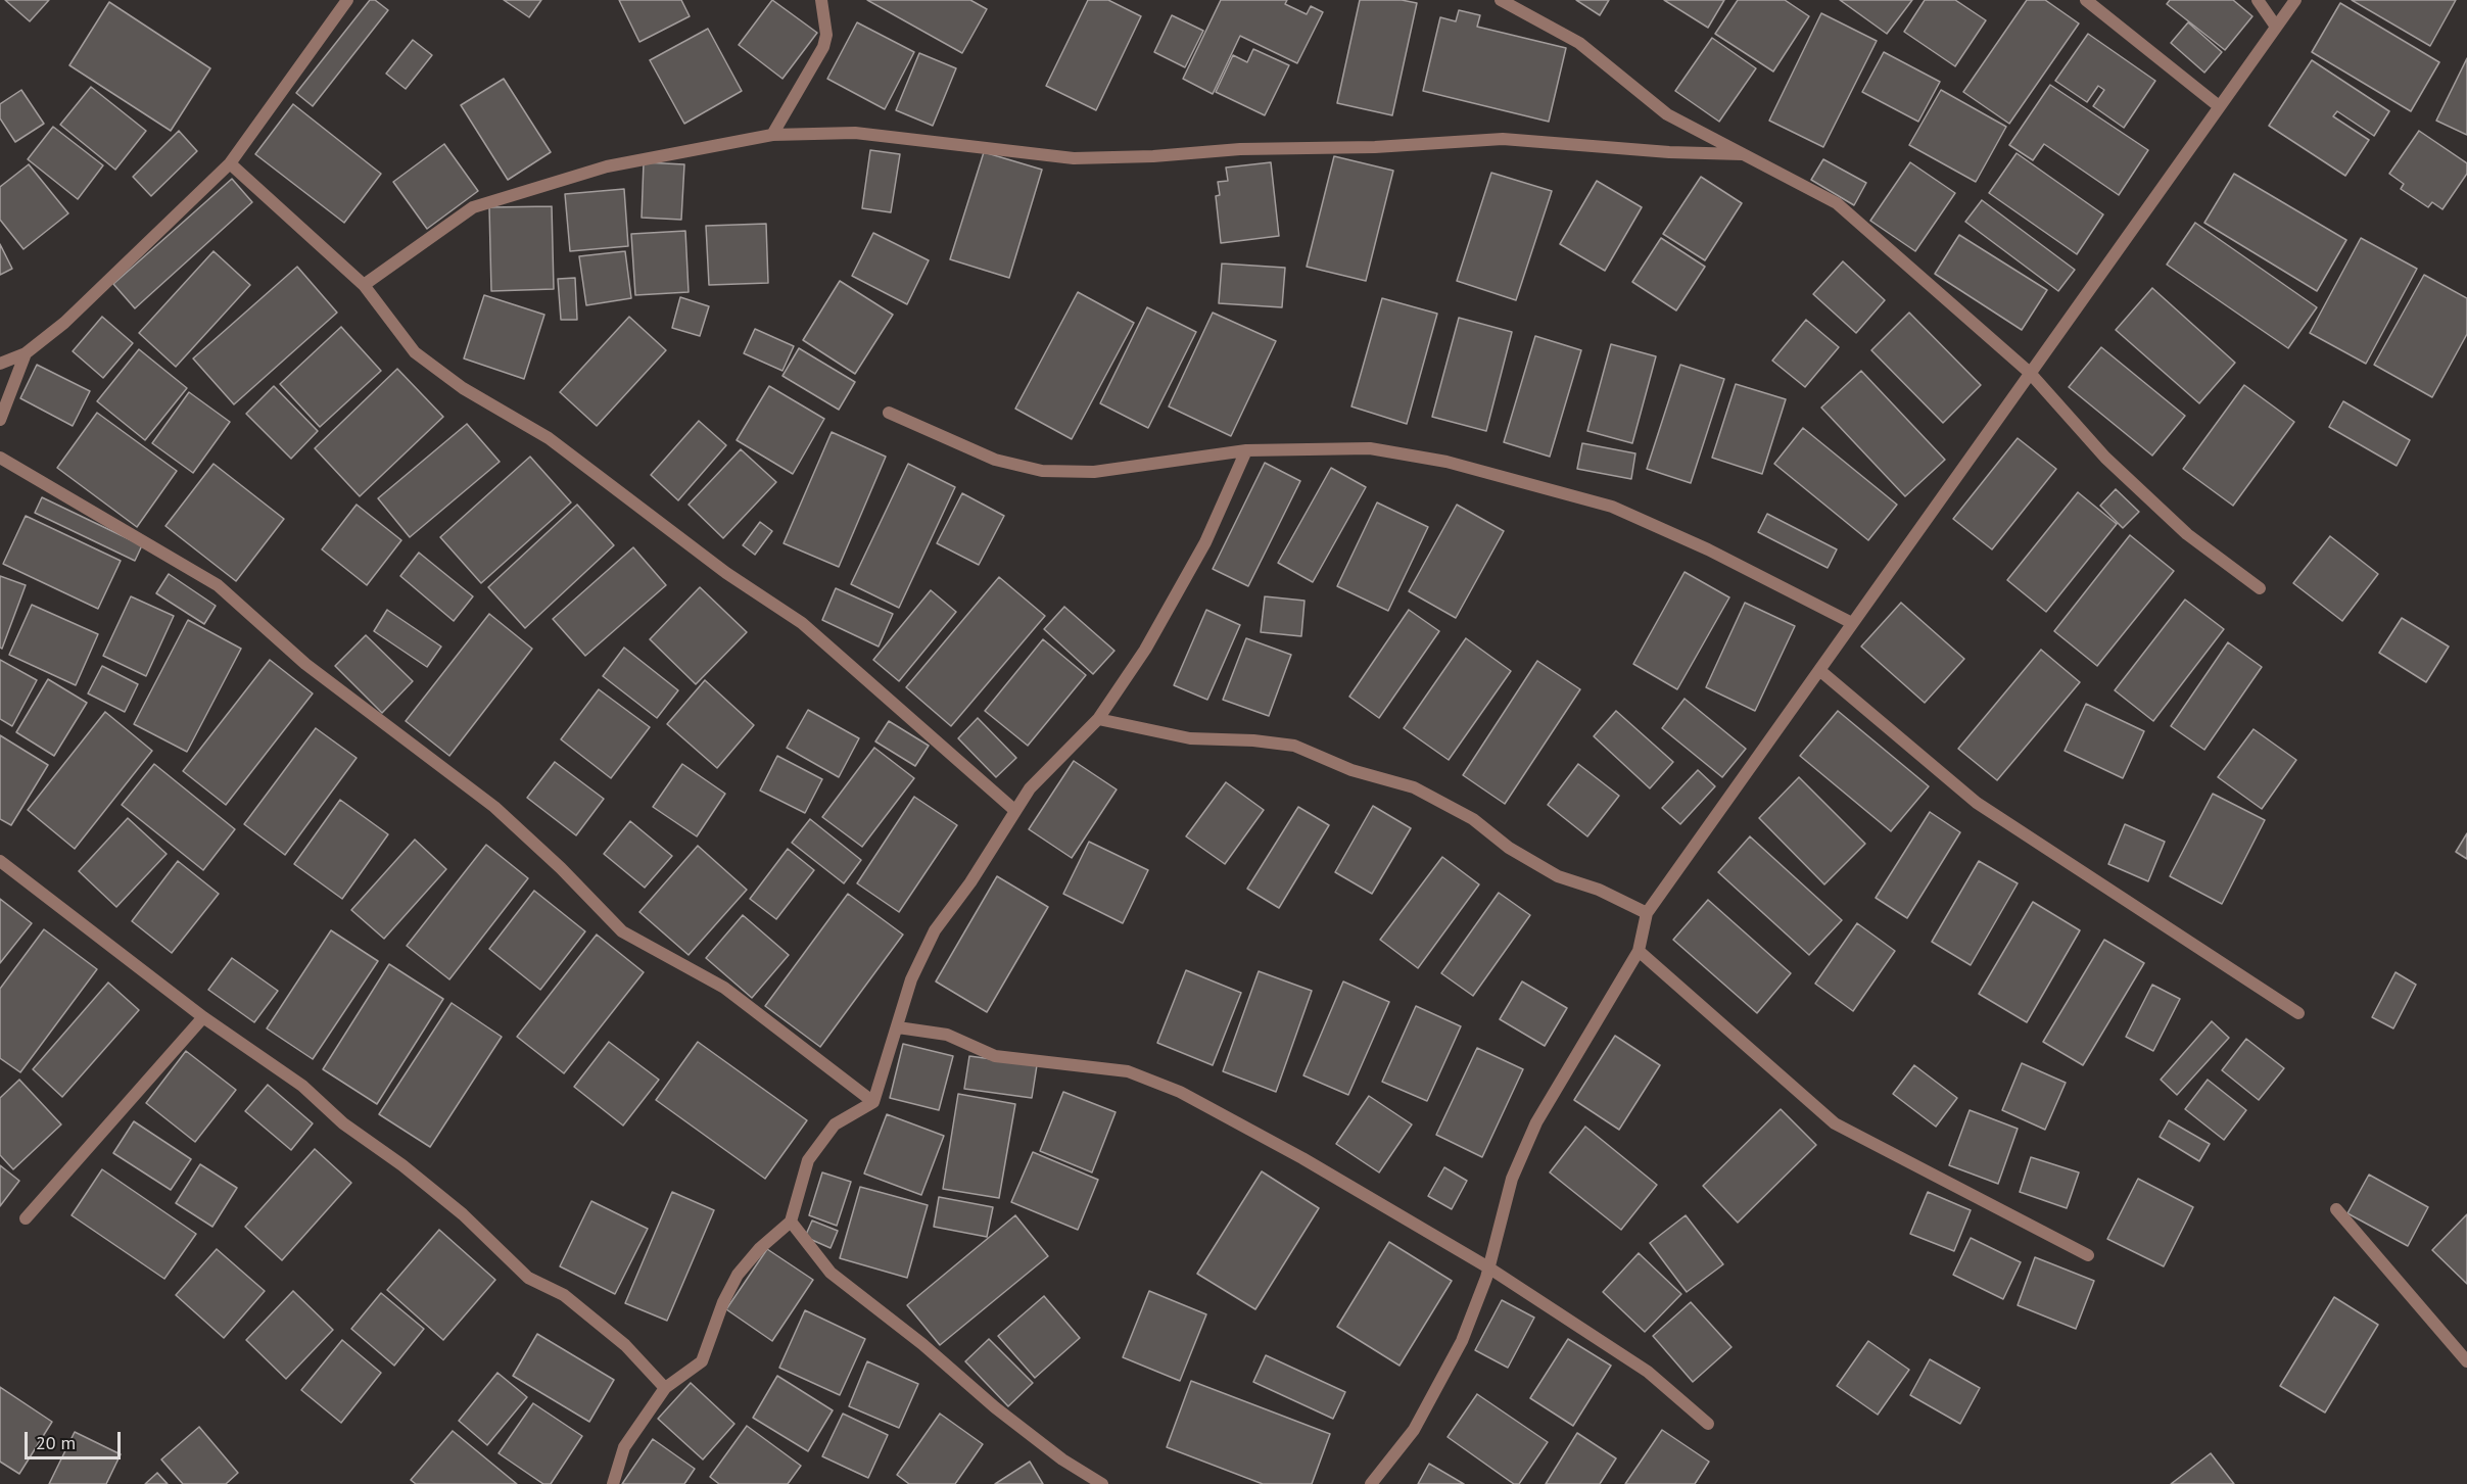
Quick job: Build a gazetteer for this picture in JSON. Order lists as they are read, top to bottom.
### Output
{
  "scale_bar": "20 m"
}
